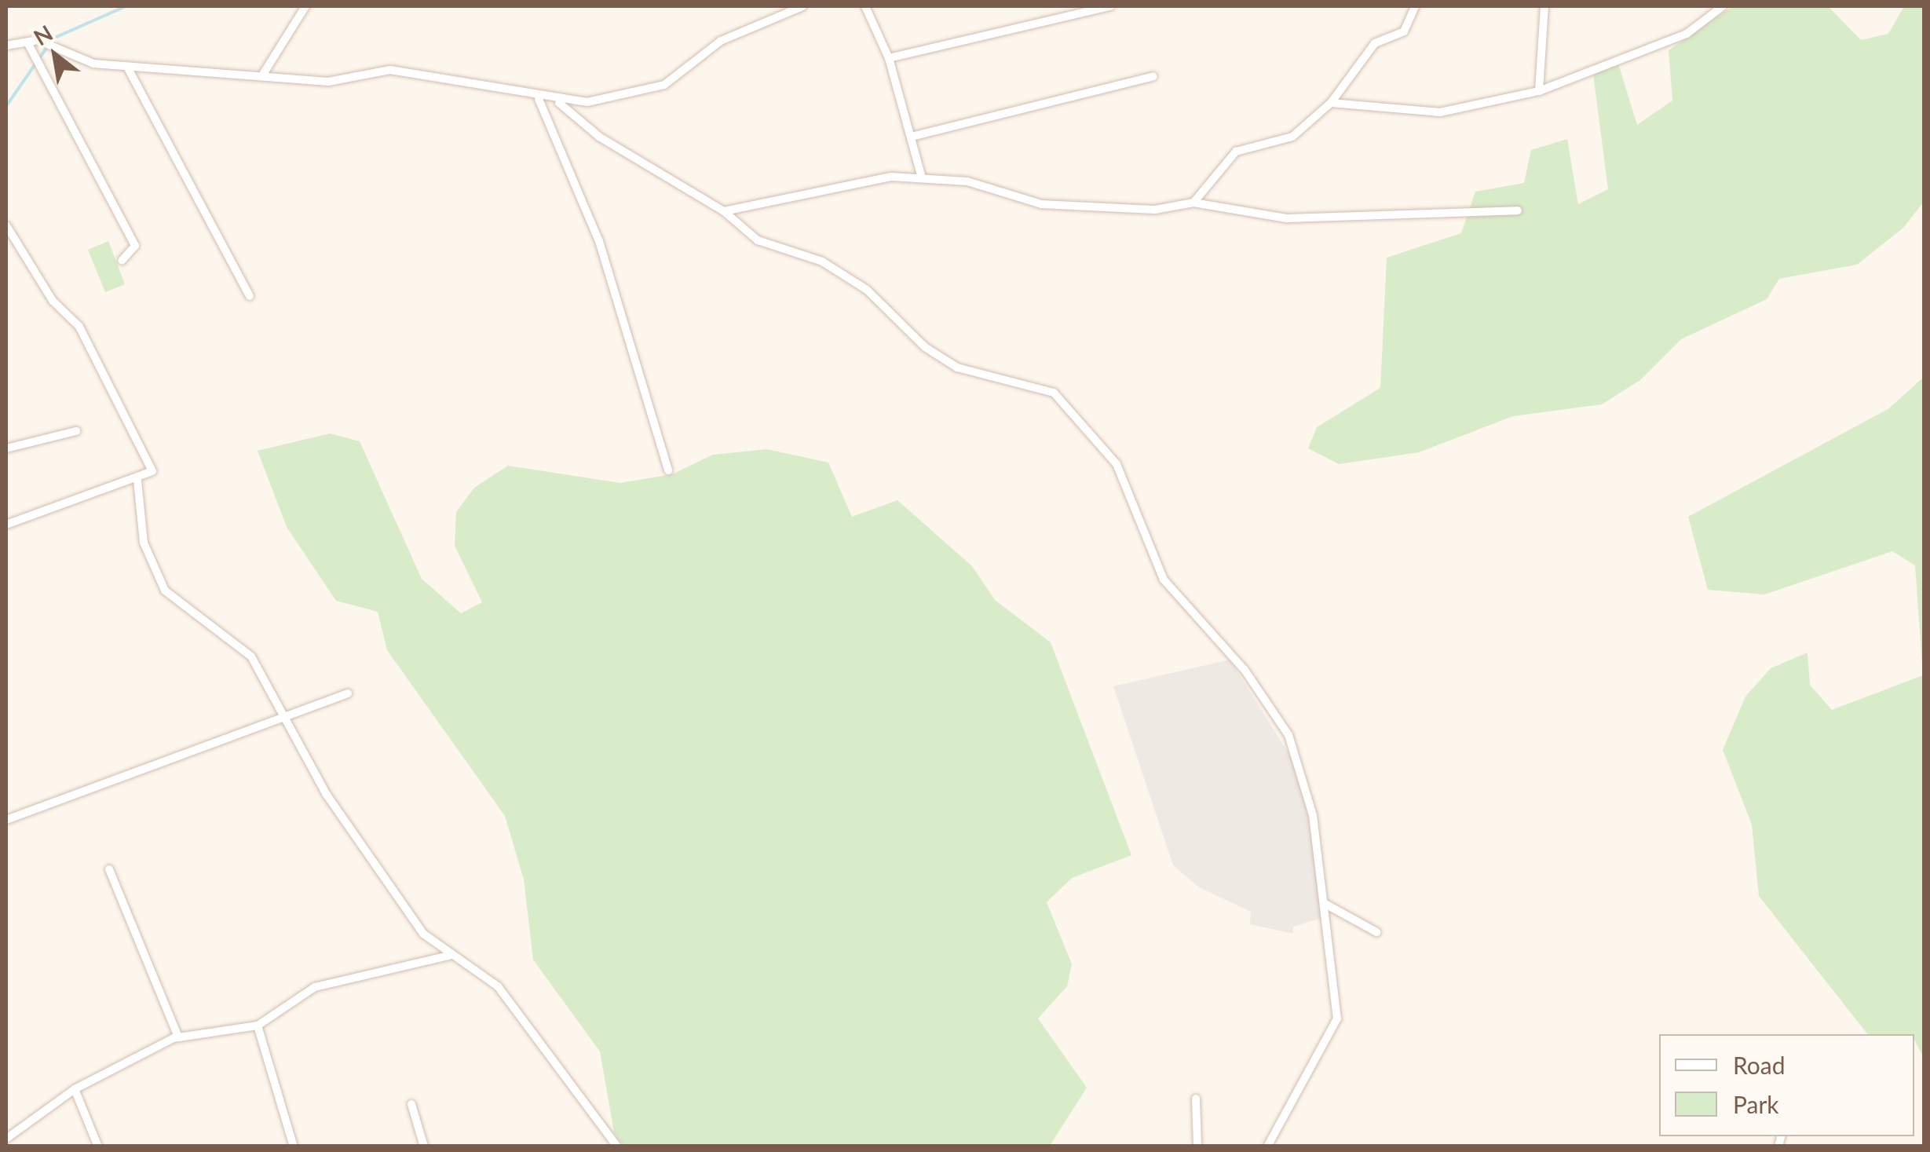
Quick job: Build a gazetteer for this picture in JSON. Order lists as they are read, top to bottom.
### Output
{
  "legend": ["Road", "Park"],
  "north": "top left"
}
